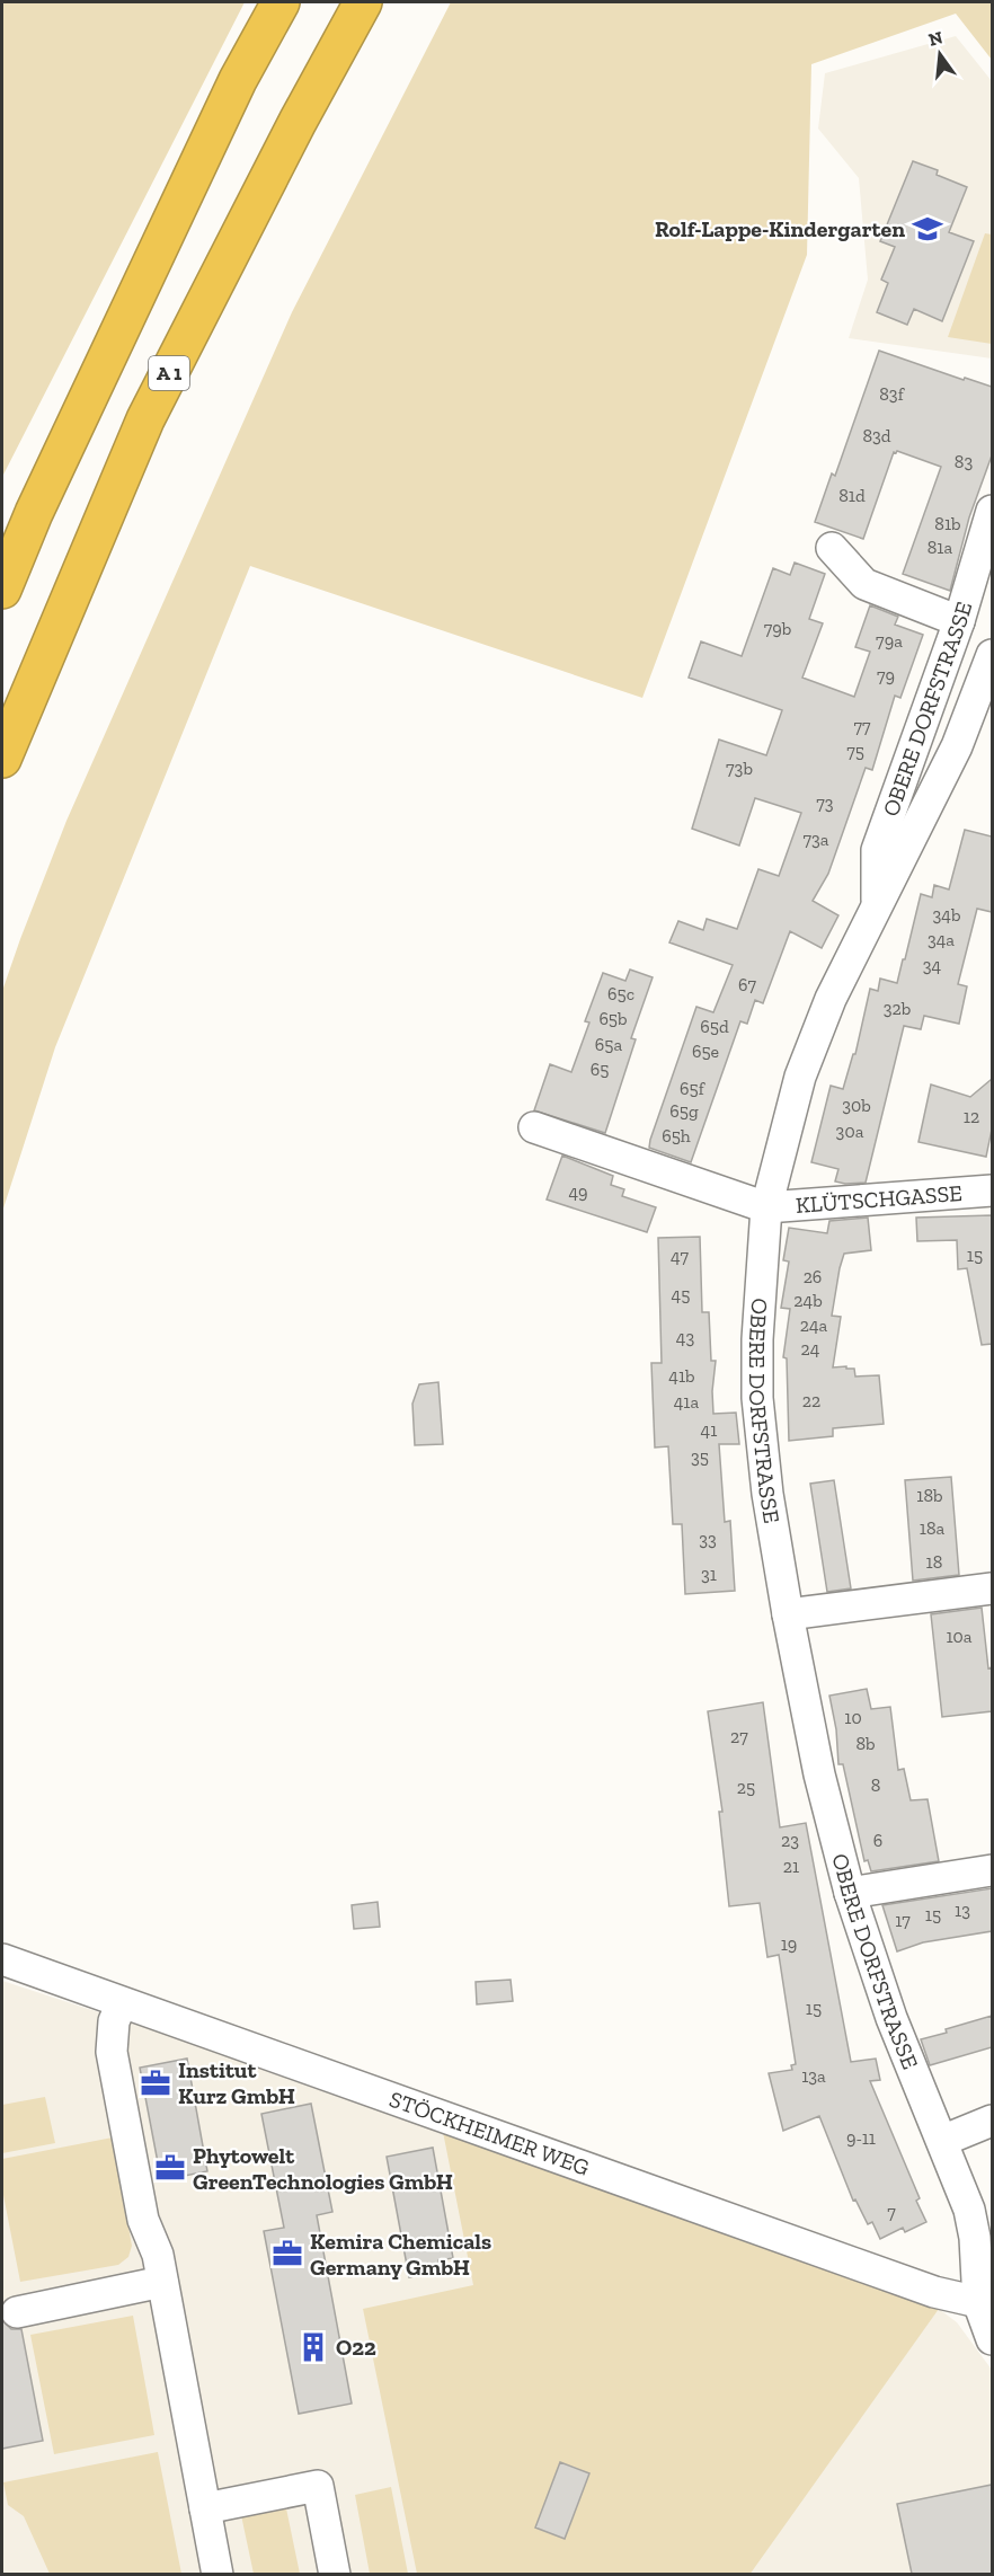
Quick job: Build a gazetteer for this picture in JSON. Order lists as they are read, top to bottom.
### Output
{
  "streets": {
    "highway": ["A 1"],
    "street": ["OBERE DORFSTRASSE", "KLÜTSCHGASSE", "STÖCKHEIMER WEG"]
  },
  "crossings": [
    ["OBERE DORFSTRASSE", "KLÜTSCHGASSE"],
    ["OBERE DORFSTRASSE", "STÖCKHEIMER WEG"]
  ],
  "places": {
    "school or university": ["Rolf-Lappe-Kindergarten"],
    "office": ["Institut Kurz GmbH", "Phytowelt GreenTechnologies GmbH", "Kemira Chemicals Germany GmbH"],
    "building": ["O22"]
  },
  "house_numbers": [
    "83f",
    "83d",
    "83",
    "81d",
    "81b",
    "81a",
    "79b",
    "79a",
    "79",
    "77",
    "75",
    "73b",
    "73",
    "73a",
    "34b",
    "34a",
    "34",
    "67",
    "65c",
    "32b",
    "65b",
    "65d",
    "65a",
    "65e",
    "65",
    "65f",
    "30b",
    "65g",
    "12",
    "30a",
    "65h",
    "49",
    "15",
    "47",
    "26",
    "45",
    "24b",
    "24a",
    "43",
    "24",
    "41b",
    "22",
    "41a",
    "41",
    "35",
    "18b",
    "18a",
    "33",
    "18",
    "31",
    "10a",
    "10",
    "27",
    "8b",
    "8",
    "25",
    "23",
    "6",
    "21",
    "13",
    "15",
    "17",
    "19",
    "15",
    "13a",
    "9-11",
    "7"
  ],
  "north": "top"
}
